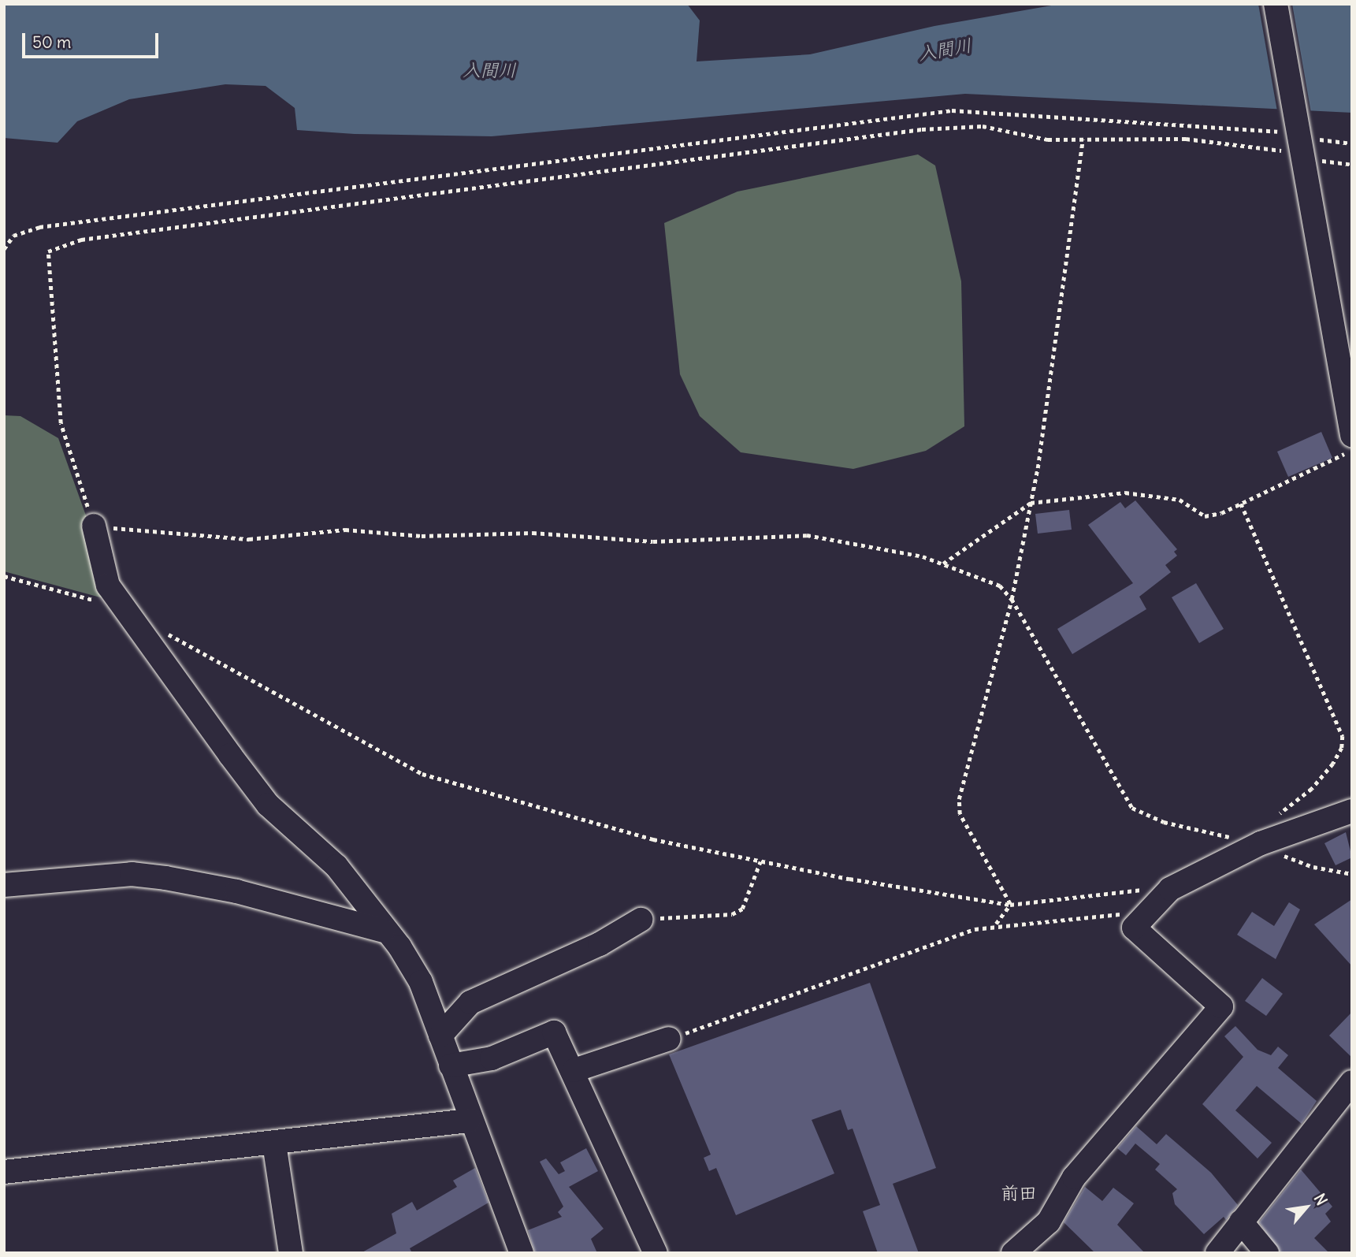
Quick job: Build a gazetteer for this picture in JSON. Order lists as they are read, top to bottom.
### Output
{
  "districts": ["前田"],
  "water": ["入間川"],
  "scale_bar": "50 m",
  "north": "top right"
}
